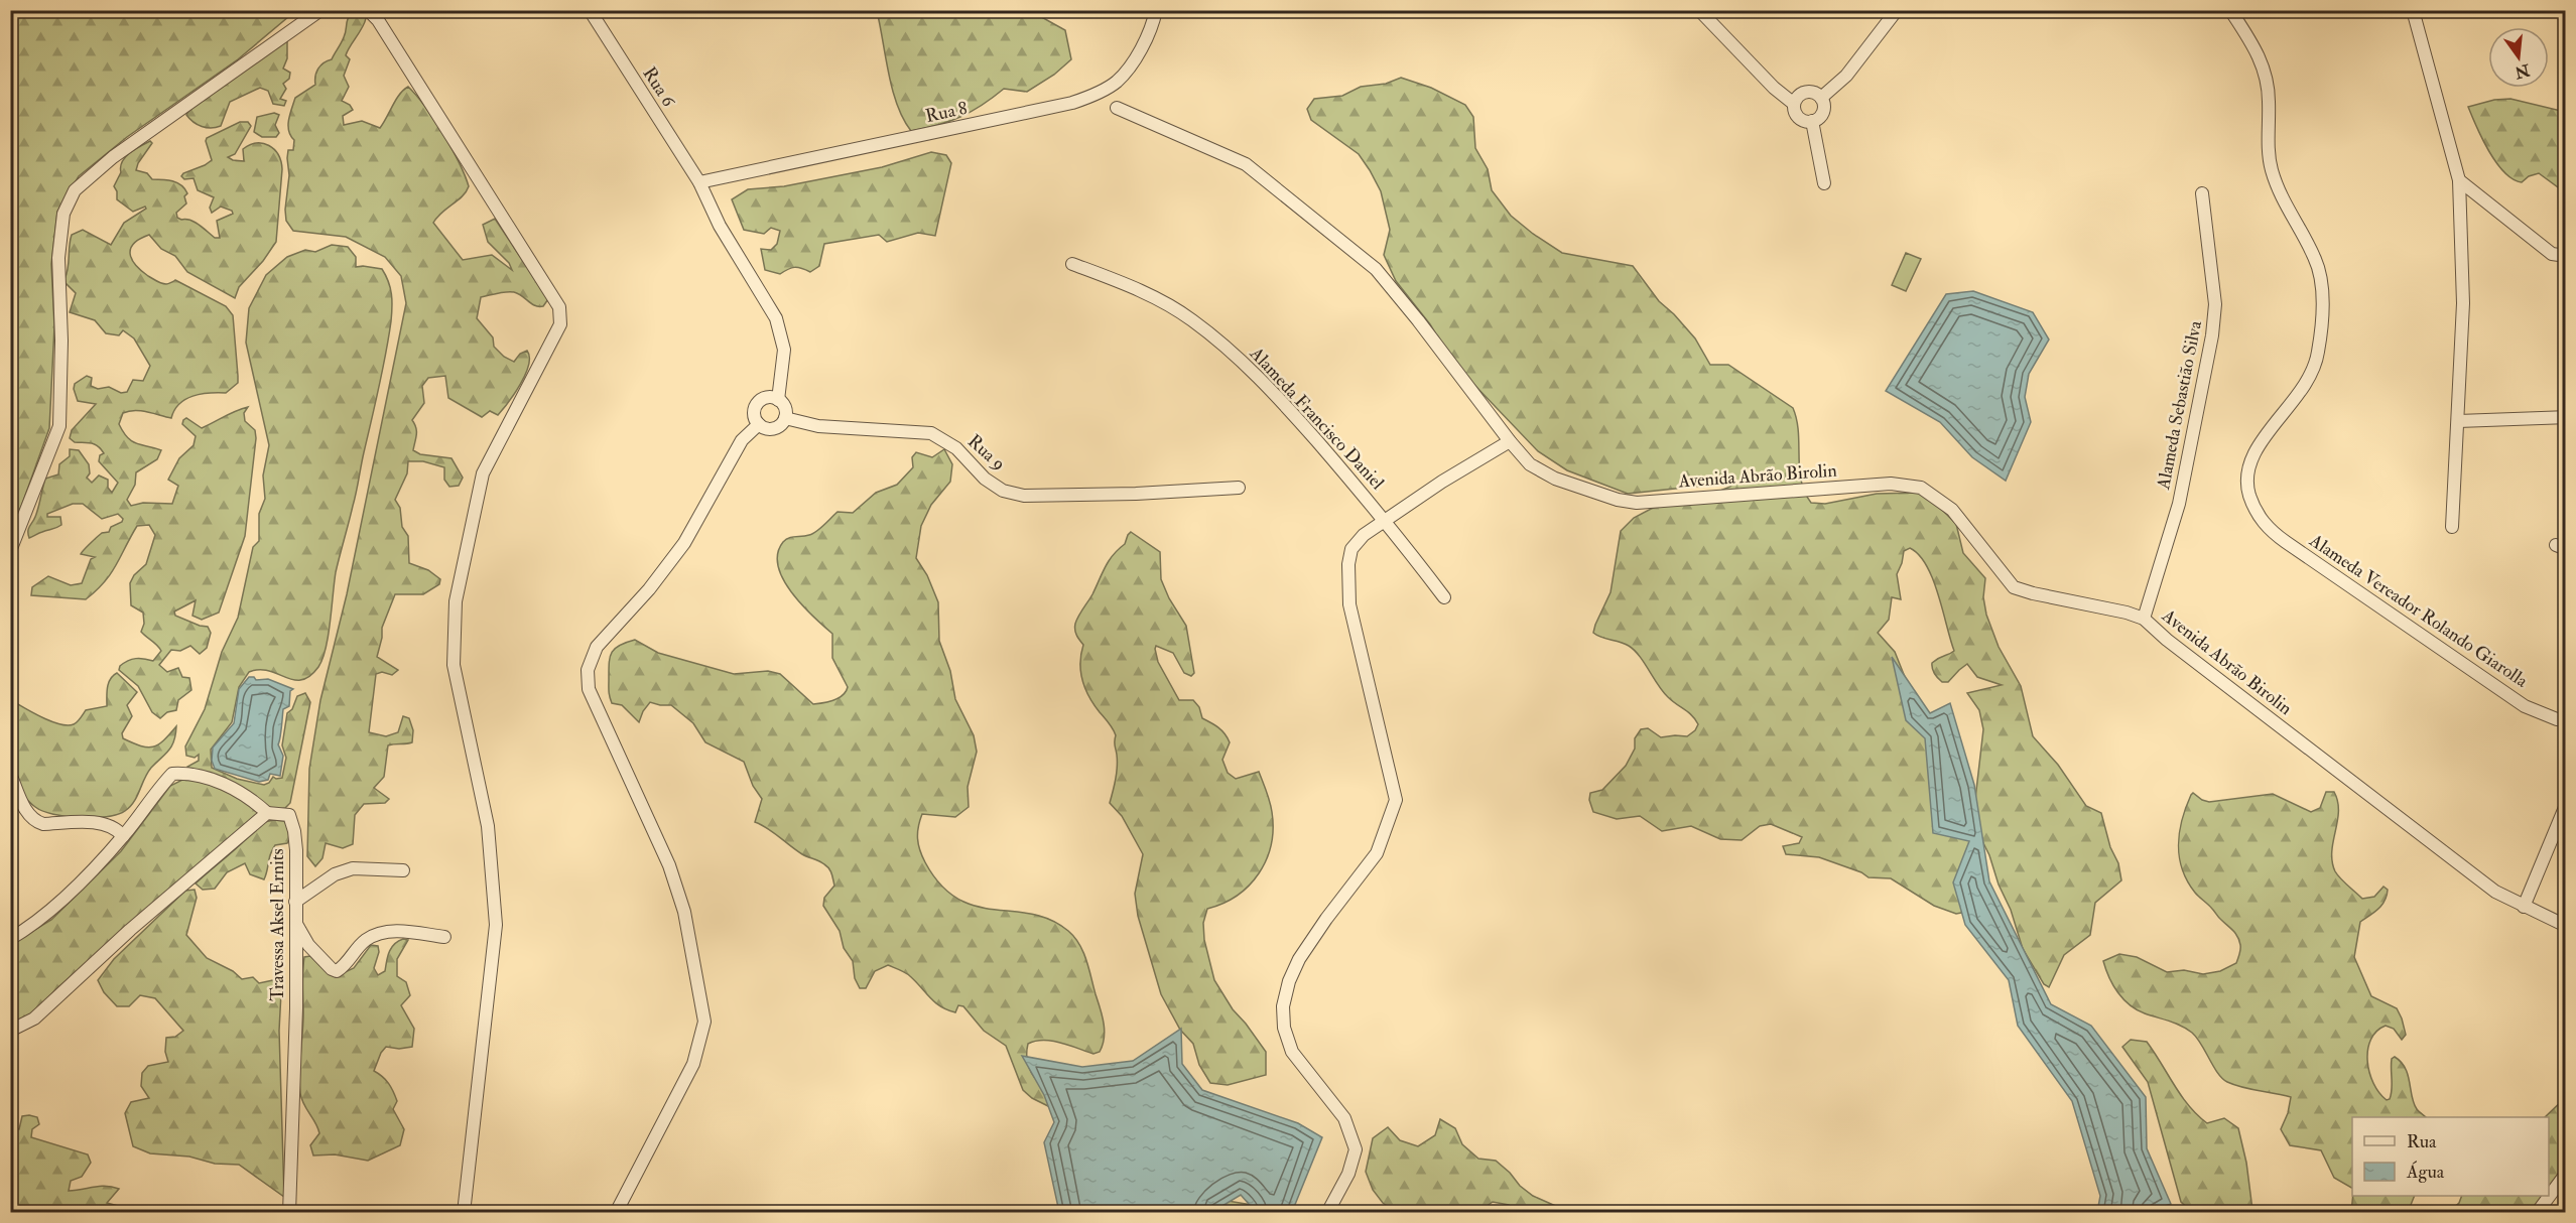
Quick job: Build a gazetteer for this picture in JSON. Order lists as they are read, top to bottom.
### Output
{
  "streets": {
    "street": [
      "Rua 6",
      "Rua 8",
      "Alameda Sebastião Silva",
      "Alameda Francisco Daniel",
      "Rua 9",
      "Avenida Abrão Birolin",
      "Alameda Vereador Rolando Giarolla",
      "Travessa Aksel Ernits"
    ]
  },
  "crossings": [
    ["Rua 6", "Rua 8"],
    ["Rua 6", "Rua 9"],
    ["Alameda Sebastião Silva", "Avenida Abrão Birolin"]
  ],
  "legend": ["Rua", "Água"],
  "north": "bottom"
}
